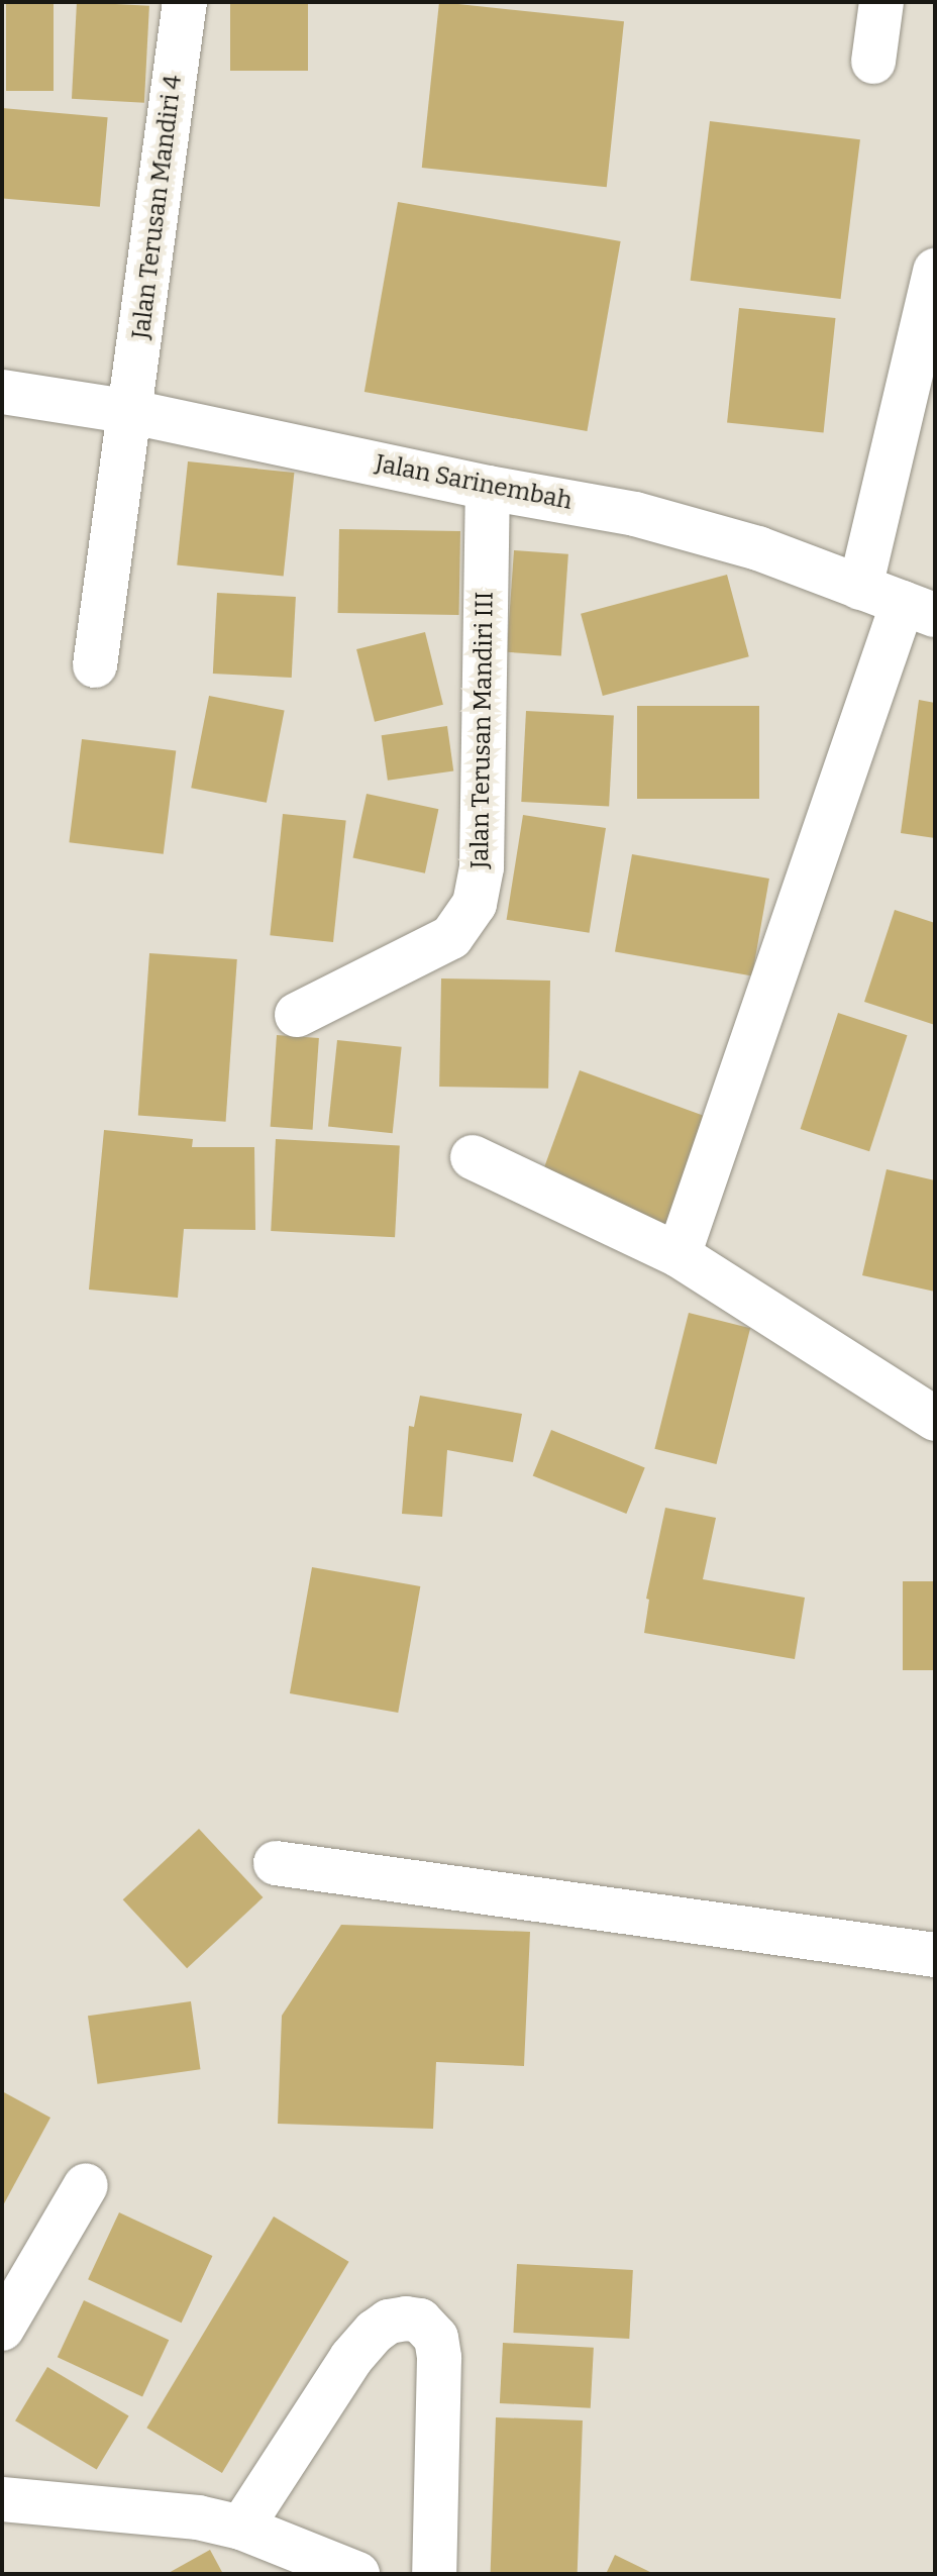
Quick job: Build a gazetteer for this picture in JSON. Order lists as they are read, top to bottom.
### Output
{
  "streets": {
    "street": ["Jalan Terusan Mandiri 4", "Jalan Sarinembah", "Jalan Terusan Mandiri III"]
  },
  "crossings": [
    ["Jalan Terusan Mandiri 4", "Jalan Sarinembah"],
    ["Jalan Sarinembah", "Jalan Terusan Mandiri III"]
  ]
}
